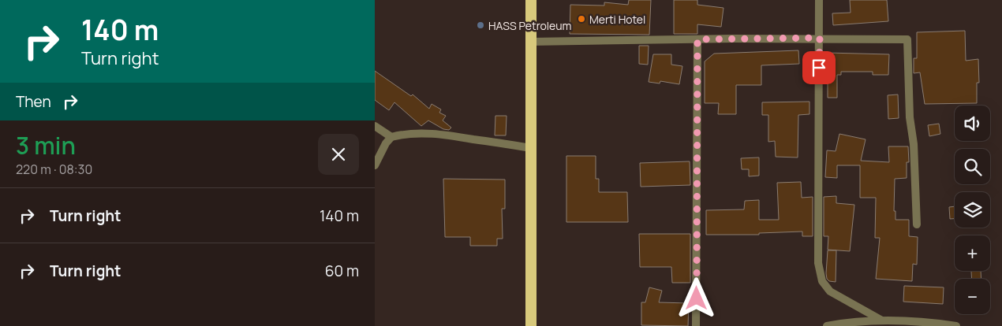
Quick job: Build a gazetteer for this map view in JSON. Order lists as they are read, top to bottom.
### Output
{
  "places": ["Merti Hotel", "HASS Petroleum"],
  "page": {
    "turn": ["140 m", "Turn right"],
    "then": "Then",
    "map_buttons": ["+", "−"],
    "heading": ["3 min", "220 m · 08:30"],
    "list": [
      {
        "name": "Turn right",
        "value": "140 m"
      },
      {
        "name": "Turn right",
        "value": "60 m"
      }
    ]
  }
}
